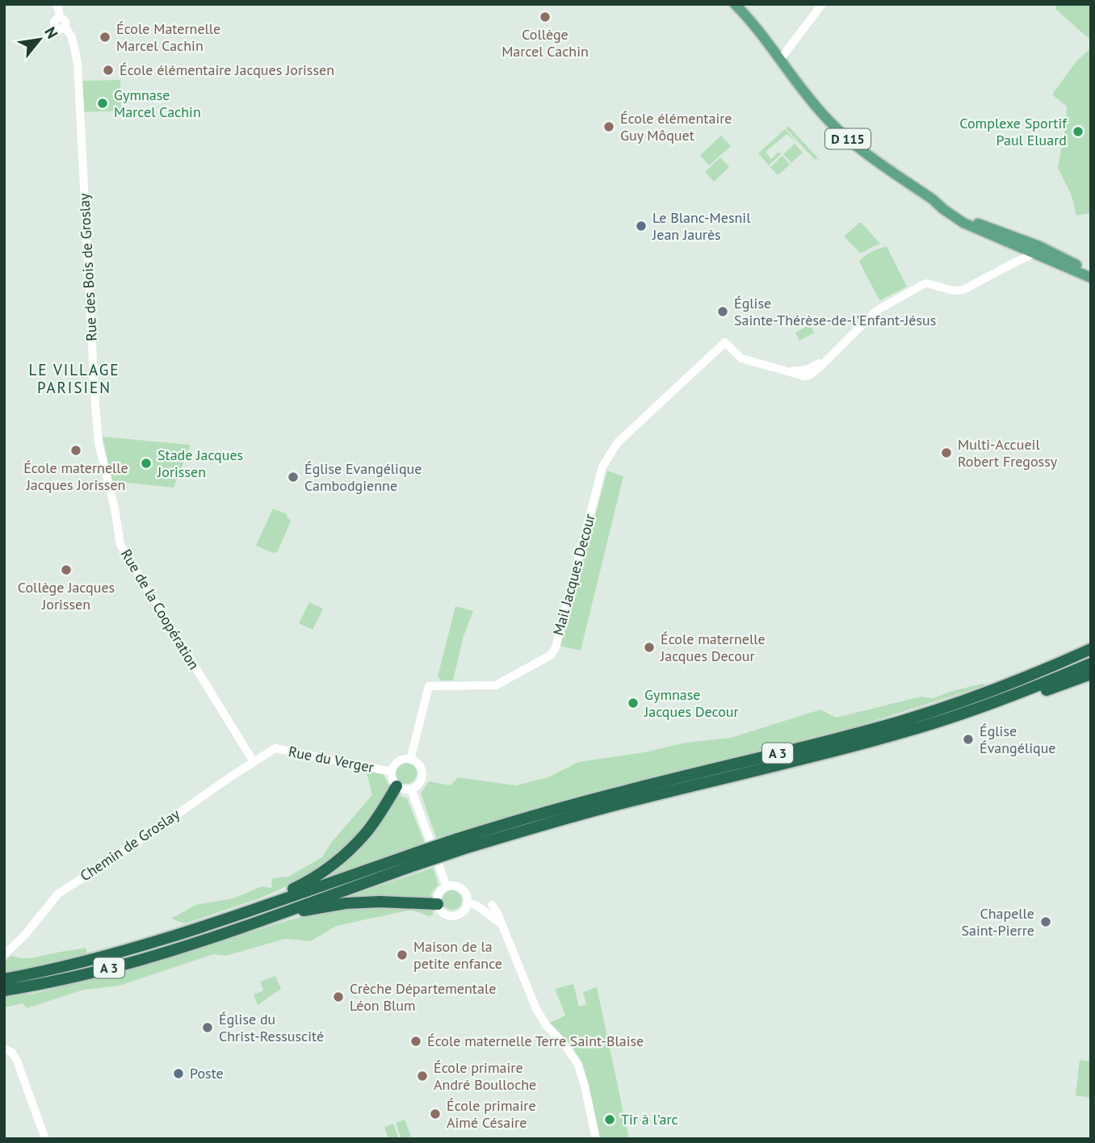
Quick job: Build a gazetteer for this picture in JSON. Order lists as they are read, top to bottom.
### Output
{
  "streets": {
    "highway": ["A 3"],
    "main road": ["D 115"],
    "street": [
      "Rue des Bois de Groslay",
      "Mail Jacques Decour",
      "Rue de la Coopération",
      "Rue du Verger",
      "Chemin de Groslay"
    ]
  },
  "crossings": [
    ["Rue des Bois de Groslay", "Rue de la Coopération"],
    ["Mail Jacques Decour", "Rue du Verger"],
    ["Rue de la Coopération", "Chemin de Groslay"],
    ["Rue du Verger", "Chemin de Groslay"]
  ],
  "districts": ["LE VILLAGE PARISIEN"],
  "places": [
    "Collège Marcel Cachin",
    "École Maternelle Marcel Cachin",
    "École élémentaire Jacques Jorissen",
    "Gymnase Marcel Cachin",
    "École élémentaire Guy Môquet",
    "Complexe Sportif Paul Eluard",
    "Le Blanc-Mesnil Jean Jaurès",
    "Église Sainte-Thérèse-de-l'Enfant-Jésus",
    "École maternelle Jacques Jorissen",
    "Multi-Accueil Robert Fregossy",
    "Stade Jacques Jorissen",
    "Église Evangélique Cambodgienne",
    "Collège Jacques Jorissen",
    "École maternelle Jacques Decour",
    "Gymnase Jacques Decour",
    "Église Évangélique",
    "Chapelle Saint-Pierre",
    "Maison de la petite enfance",
    "Crèche Départementale Léon Blum",
    "Église du Christ-Ressuscité",
    "École maternelle Terre Saint-Blaise",
    "Poste",
    "École primaire André Boulloche",
    "École primaire Aimé Césaire",
    "Tir à l'arc"
  ],
  "north": "top right"
}
